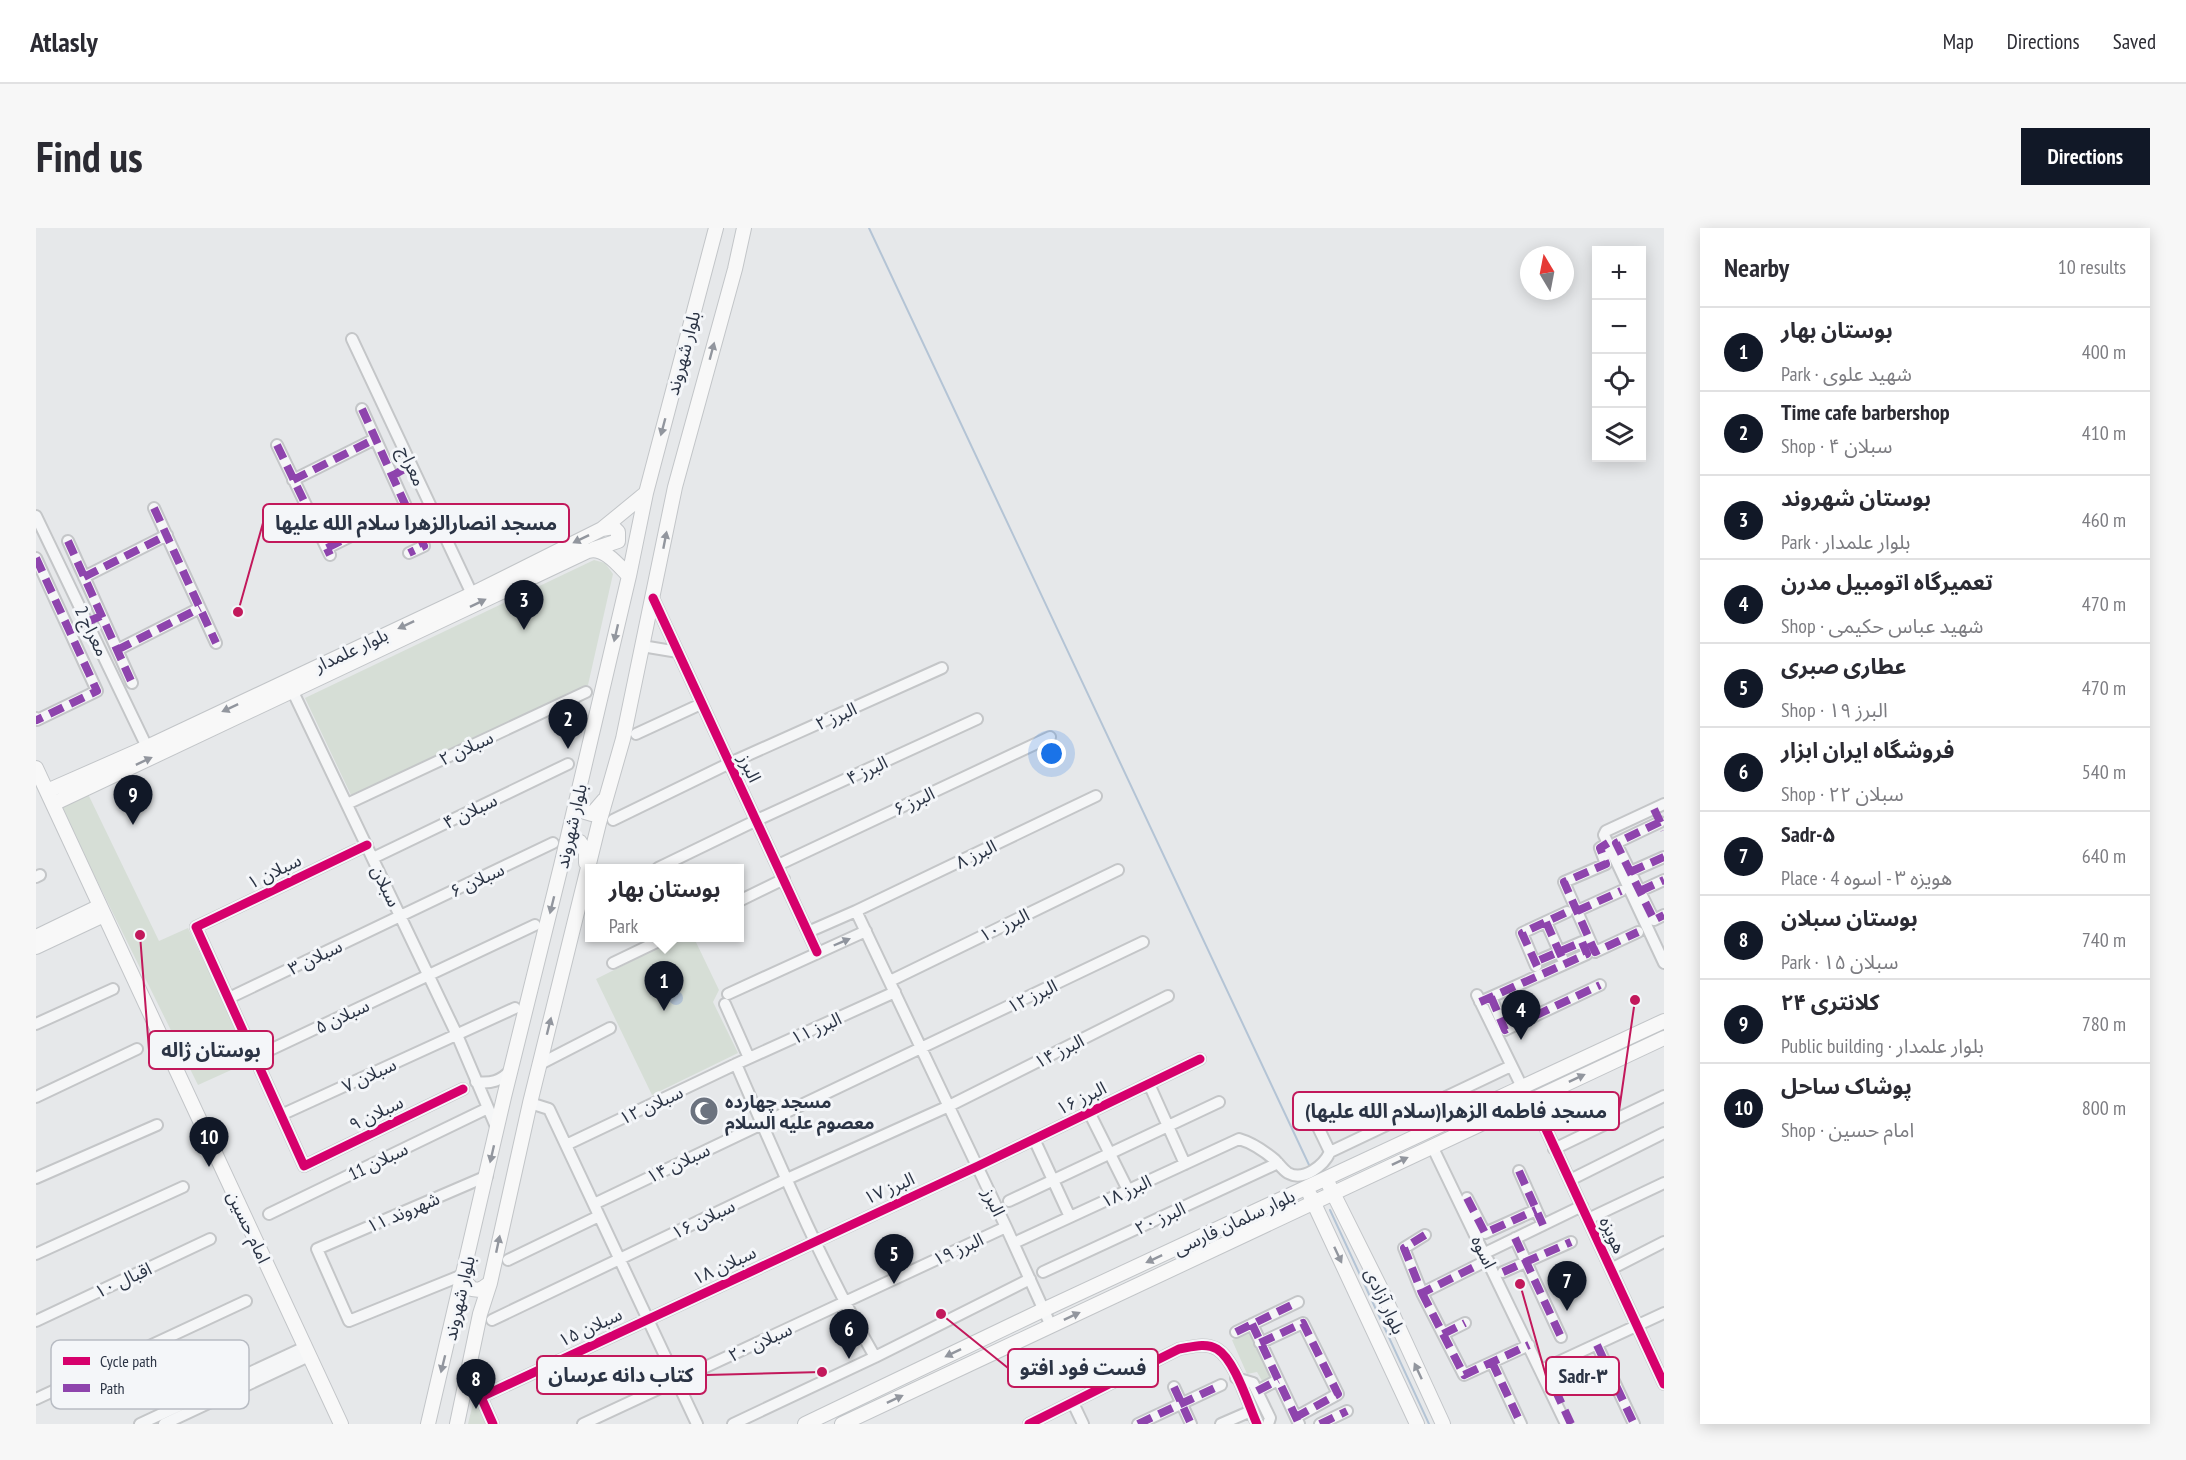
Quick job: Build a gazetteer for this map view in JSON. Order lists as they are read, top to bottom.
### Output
{
  "streets": {
    "main road": [
      "بلوار شهروند",
      "بلوار علمدار",
      "بلوار سلمان فارسی",
      "امام حسین",
      "بلوار آزادی"
    ],
    "street": [
      "معراج",
      "معراج 2",
      "البرز ۲",
      "سبلان ۲",
      "البرز",
      "البرز ۴",
      "البرز ۶",
      "سبلان ۴",
      "البرز ۸",
      "سبلان ۱",
      "سبلان ۶",
      "سبلان",
      "البرز ۱۰",
      "سبلان ۳",
      "البرز ۱۲",
      "سبلان ۵",
      "البرز ۱۱",
      "البرز ۱۴",
      "سبلان ۷",
      "البرز ۱۶",
      "سبلان ۱۲",
      "سبلان ۹",
      "سبلان 11",
      "سبلان ۱۴",
      "البرز ۱۷",
      "البرز ۱۸",
      "شهروند ۱۱",
      "البرز ۲۰",
      "سبلان ۱۶",
      "هویزه",
      "البرز ۱۹",
      "اسوه",
      "سبلان ۱۸",
      "اقبال ۱۰",
      "سبلان ۱۵",
      "سبلان ۲۰"
    ]
  },
  "crossings": [
    ["بلوار شهروند", "بلوار علمدار"],
    ["بلوار شهروند", "البرز"],
    ["بلوار شهروند", "سبلان"],
    ["بلوار شهروند", "شهروند ۱۱"],
    ["بلوار شهروند", "سبلان ۱۶"],
    ["معراج", "بلوار علمدار"],
    ["معراج 2", "بلوار علمدار"],
    ["بلوار علمدار", "سبلان"],
    ["بلوار علمدار", "امام حسین"],
    ["البرز ۲", "البرز"],
    ["سبلان ۲", "سبلان"],
    ["البرز", "البرز ۴"],
    ["البرز", "البرز ۶"],
    ["البرز", "البرز ۸"],
    ["البرز", "البرز ۱۰"],
    ["البرز", "البرز ۱۲"],
    ["البرز", "البرز ۱۱"],
    ["البرز", "البرز ۱۴"],
    ["البرز", "البرز ۱۶"],
    ["البرز", "البرز ۱۷"],
    ["البرز", "البرز ۱۸"],
    ["البرز", "بلوار سلمان فارسی"],
    ["البرز", "البرز ۱۹"],
    ["سبلان ۴", "سبلان"],
    ["سبلان ۱", "سبلان"],
    ["سبلان ۱", "سبلان ۳"],
    ["سبلان ۶", "سبلان"],
    ["سبلان ۶", "سبلان ۳"],
    ["سبلان", "سبلان ۳"],
    ["سبلان", "سبلان ۵"],
    ["سبلان", "سبلان ۷"],
    ["سبلان", "سبلان 11"],
    ["البرز ۱۲", "سبلان ۱۴"],
    ["البرز ۱۱", "سبلان ۱۲"],
    ["البرز ۱۴", "سبلان ۱۶"],
    ["سبلان ۷", "سبلان ۹"],
    ["البرز ۱۶", "البرز ۱۷"],
    ["البرز ۱۷", "سبلان ۱۸"],
    ["البرز ۱۸", "البرز ۲۰"],
    ["بلوار سلمان فارسی", "هویزه"],
    ["بلوار سلمان فارسی", "اسوه"],
    ["بلوار سلمان فارسی", "بلوار آزادی"],
    ["البرز ۱۹", "سبلان ۲۰"],
    ["سبلان ۱۸", "سبلان ۱۵"]
  ],
  "places": {
    "other": [
      "مسجد انصارالزهرا سلام الله علیها",
      "بوستان ژاله",
      "(مسجد فاطمه الزهرا(سلام الله علیها",
      "Sadr-۳",
      "فست فود افتو",
      "کتاب دانه عرسان"
    ],
    "mosque": ["مسجد چهارده معصوم علیه السلام"]
  },
  "legend": ["Cycle path", "Path"],
  "north": "top",
  "page": {
    "header": "Atlasly",
    "nav": ["Map", "Directions", "Saved"],
    "buttons": "Directions",
    "title": "Find us",
    "heading": ["Nearby", "10 results"],
    "map_buttons": ["+", "−"],
    "list": [
      {
        "mark": "1",
        "name": "بوستان بهار",
        "note": "Park · شهید علوی",
        "value": "400 m"
      },
      {
        "mark": "2",
        "name": "Time cafe barbershop",
        "note": "Shop · سبلان ۴",
        "value": "410 m"
      },
      {
        "mark": "3",
        "name": "بوستان شهروند",
        "note": "Park · بلوار علمدار",
        "value": "460 m"
      },
      {
        "mark": "4",
        "name": "تعمیرگاه اتومبیل مدرن",
        "note": "Shop · شهید عباس حکیمی",
        "value": "470 m"
      },
      {
        "mark": "5",
        "name": "عطاری صبری",
        "note": "Shop · البرز ۱۹",
        "value": "470 m"
      },
      {
        "mark": "6",
        "name": "فروشگاه ایران ابزار",
        "note": "Shop · سبلان ۲۲",
        "value": "540 m"
      },
      {
        "mark": "7",
        "name": "Sadr-۵",
        "note": "Place · هویزه ۳ - اسوه 4",
        "value": "640 m"
      },
      {
        "mark": "8",
        "name": "بوستان سبلان",
        "note": "Park · سبلان ۱۵",
        "value": "740 m"
      },
      {
        "mark": "9",
        "name": "کلانتری ۲۴",
        "note": "Public building · بلوار علمدار",
        "value": "780 m"
      },
      {
        "mark": "10",
        "name": "پوشاک ساحل",
        "note": "Shop · امام حسین",
        "value": "800 m"
      }
    ],
    "pins": [
      "3",
      "2",
      "9",
      "1",
      "4",
      "10",
      "5",
      "7",
      "6",
      "8"
    ],
    "popup": ["بوستان بهار", "Park"]
  }
}
